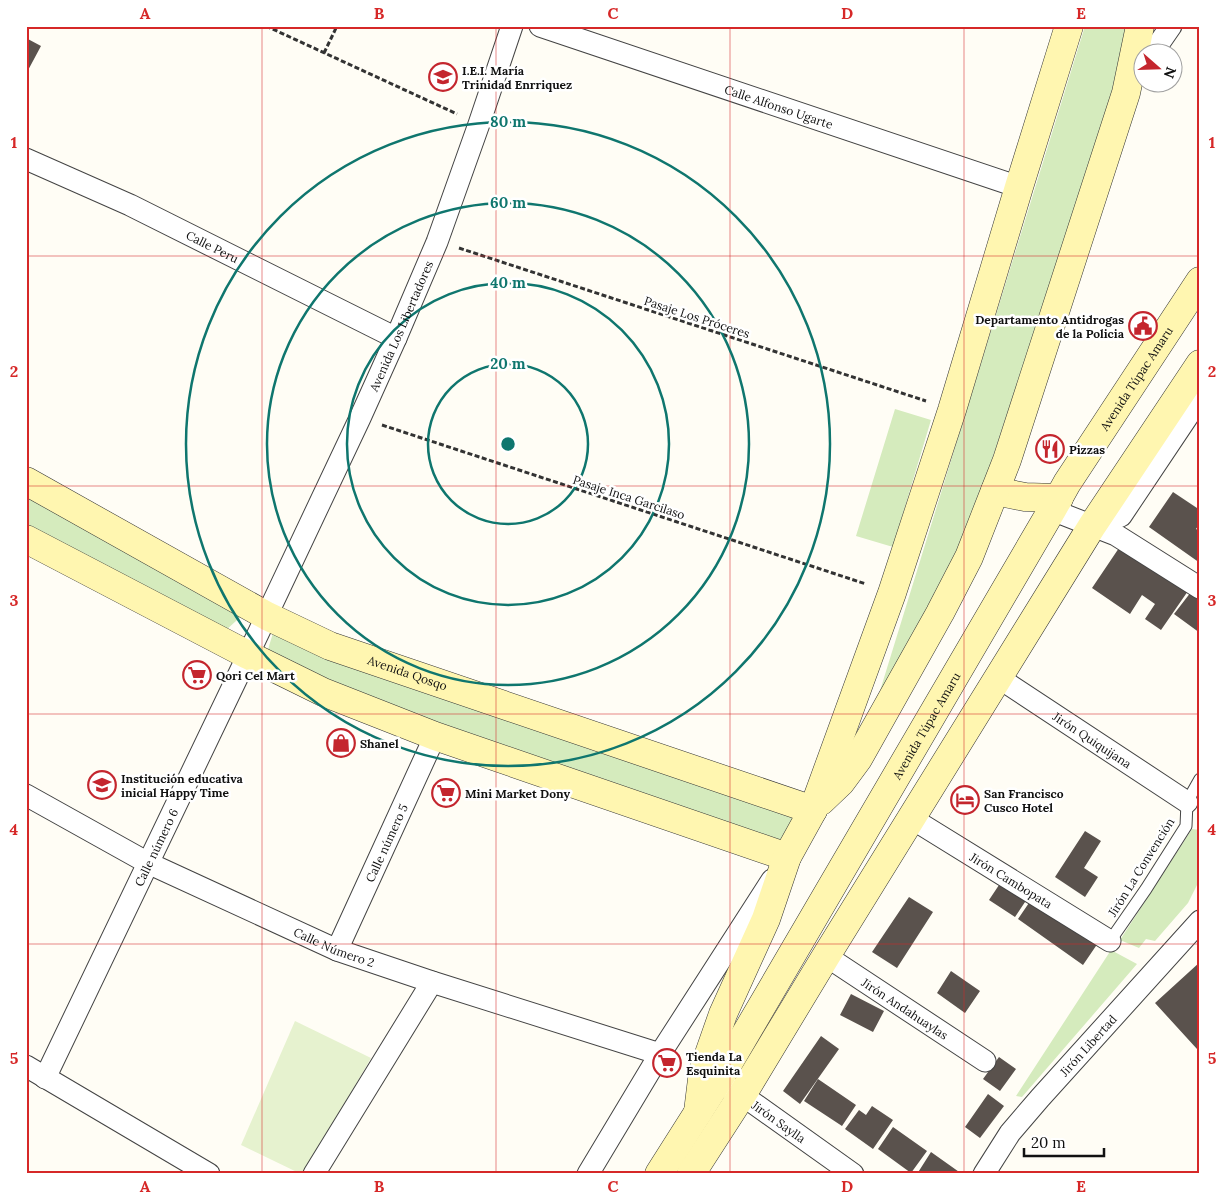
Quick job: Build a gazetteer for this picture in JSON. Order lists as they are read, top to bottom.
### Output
{
  "streets": {
    "street": [
      "Calle Alfonso Ugarte",
      "Calle Peru",
      "Avenida Los Libertadores",
      "Avenida Túpac Amaru",
      "Avenida Qosqo",
      "Jirón Quiquijana",
      "Calle número 5",
      "Calle número 6",
      "Jirón Cambopata",
      "Calle Número 2",
      "Jirón Andahuaylas",
      "Jirón Libertad",
      "Jirón Saylla"
    ],
    "lane": ["Jirón La Convención"],
    "path": ["Pasaje Los Próceres", "Pasaje Inca Garcilaso"]
  },
  "crossings": [
    ["Calle Peru", "Avenida Los Libertadores"],
    ["Pasaje Los Próceres", "Avenida Los Libertadores"],
    ["Avenida Los Libertadores", "Pasaje Inca Garcilaso"],
    ["Avenida Los Libertadores", "Avenida Qosqo"],
    ["Avenida Los Libertadores", "Calle número 6"],
    ["Avenida Túpac Amaru", "Jirón Saylla"],
    ["Avenida Qosqo", "Calle número 6"],
    ["Jirón Quiquijana", "Jirón La Convención"],
    ["Calle número 5", "Calle Número 2"],
    ["Calle número 6", "Calle Número 2"],
    ["Jirón La Convención", "Jirón Cambopata"]
  ],
  "places": {
    "school or university": ["I.E.I. María Trinidad Enrriquez", "Institución educativa inicial Happy Time"],
    "public building": ["Departamento Antidrogas de la Policia"],
    "restaurant": ["Pizzas"],
    "supermarket": ["Qori Cel Mart", "Mini Market Dony", "Tienda La Esquinita"],
    "shop": ["Shanel"],
    "hotel": ["San Francisco Cusco Hotel"]
  },
  "scale_bar": "20 m",
  "north": "right",
  "grid": {
    "columns": [
      "A",
      "B",
      "C",
      "D",
      "E"
    ],
    "rows": [
      "1",
      "2",
      "3",
      "4",
      "5"
    ]
  },
  "rings": [
    "80 m",
    "60 m",
    "40 m",
    "20 m"
  ]
}
